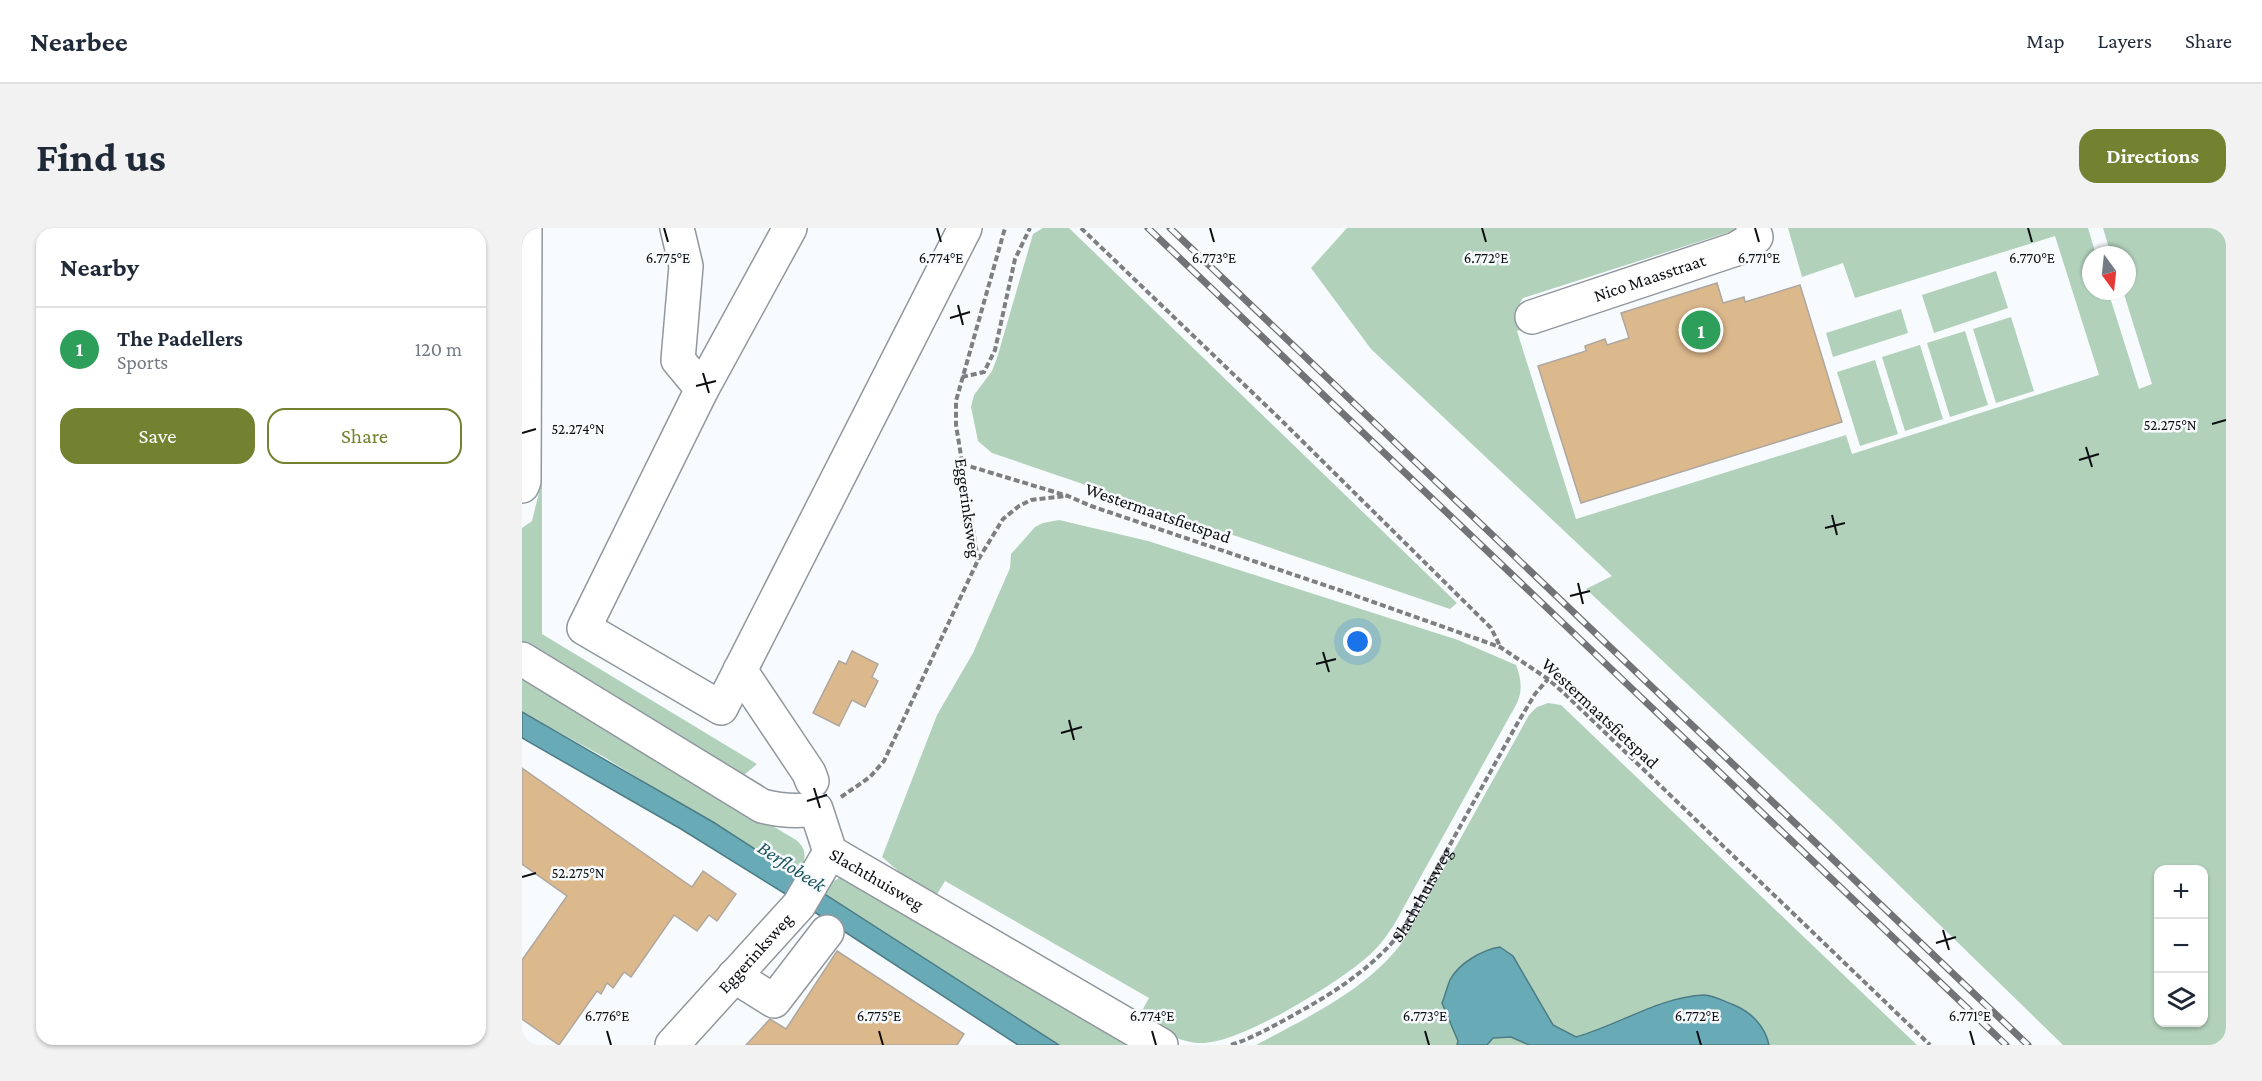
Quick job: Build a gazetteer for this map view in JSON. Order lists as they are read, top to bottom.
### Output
{
  "streets": {
    "street": ["Nico Maasstraat", "Eggerinksweg", "Slachthuisweg"],
    "path": ["Westermaatsfietspad"]
  },
  "crossings": [
    ["Eggerinksweg", "Westermaatsfietspad"],
    ["Eggerinksweg", "Slachthuisweg"],
    ["Westermaatsfietspad", "Slachthuisweg"]
  ],
  "water": ["Berflobeek"],
  "north": "bottom",
  "page": {
    "header": "Nearbee",
    "nav": ["Map", "Layers", "Share"],
    "buttons": [
      "Directions",
      ["Save", "Share"]
    ],
    "title": "Find us",
    "heading": "Nearby",
    "list": [
      {
        "mark": "1",
        "name": "The Padellers",
        "note": "Sports",
        "value": "120 m"
      }
    ],
    "pins": "1",
    "map_buttons": ["+", "−"]
  },
  "coordinates": [
    "6.775°E",
    "6.774°E",
    "6.773°E",
    "6.772°E",
    "6.771°E",
    "6.770°E",
    "52.275°N",
    "52.274°N",
    "6.776°E"
  ]
}
